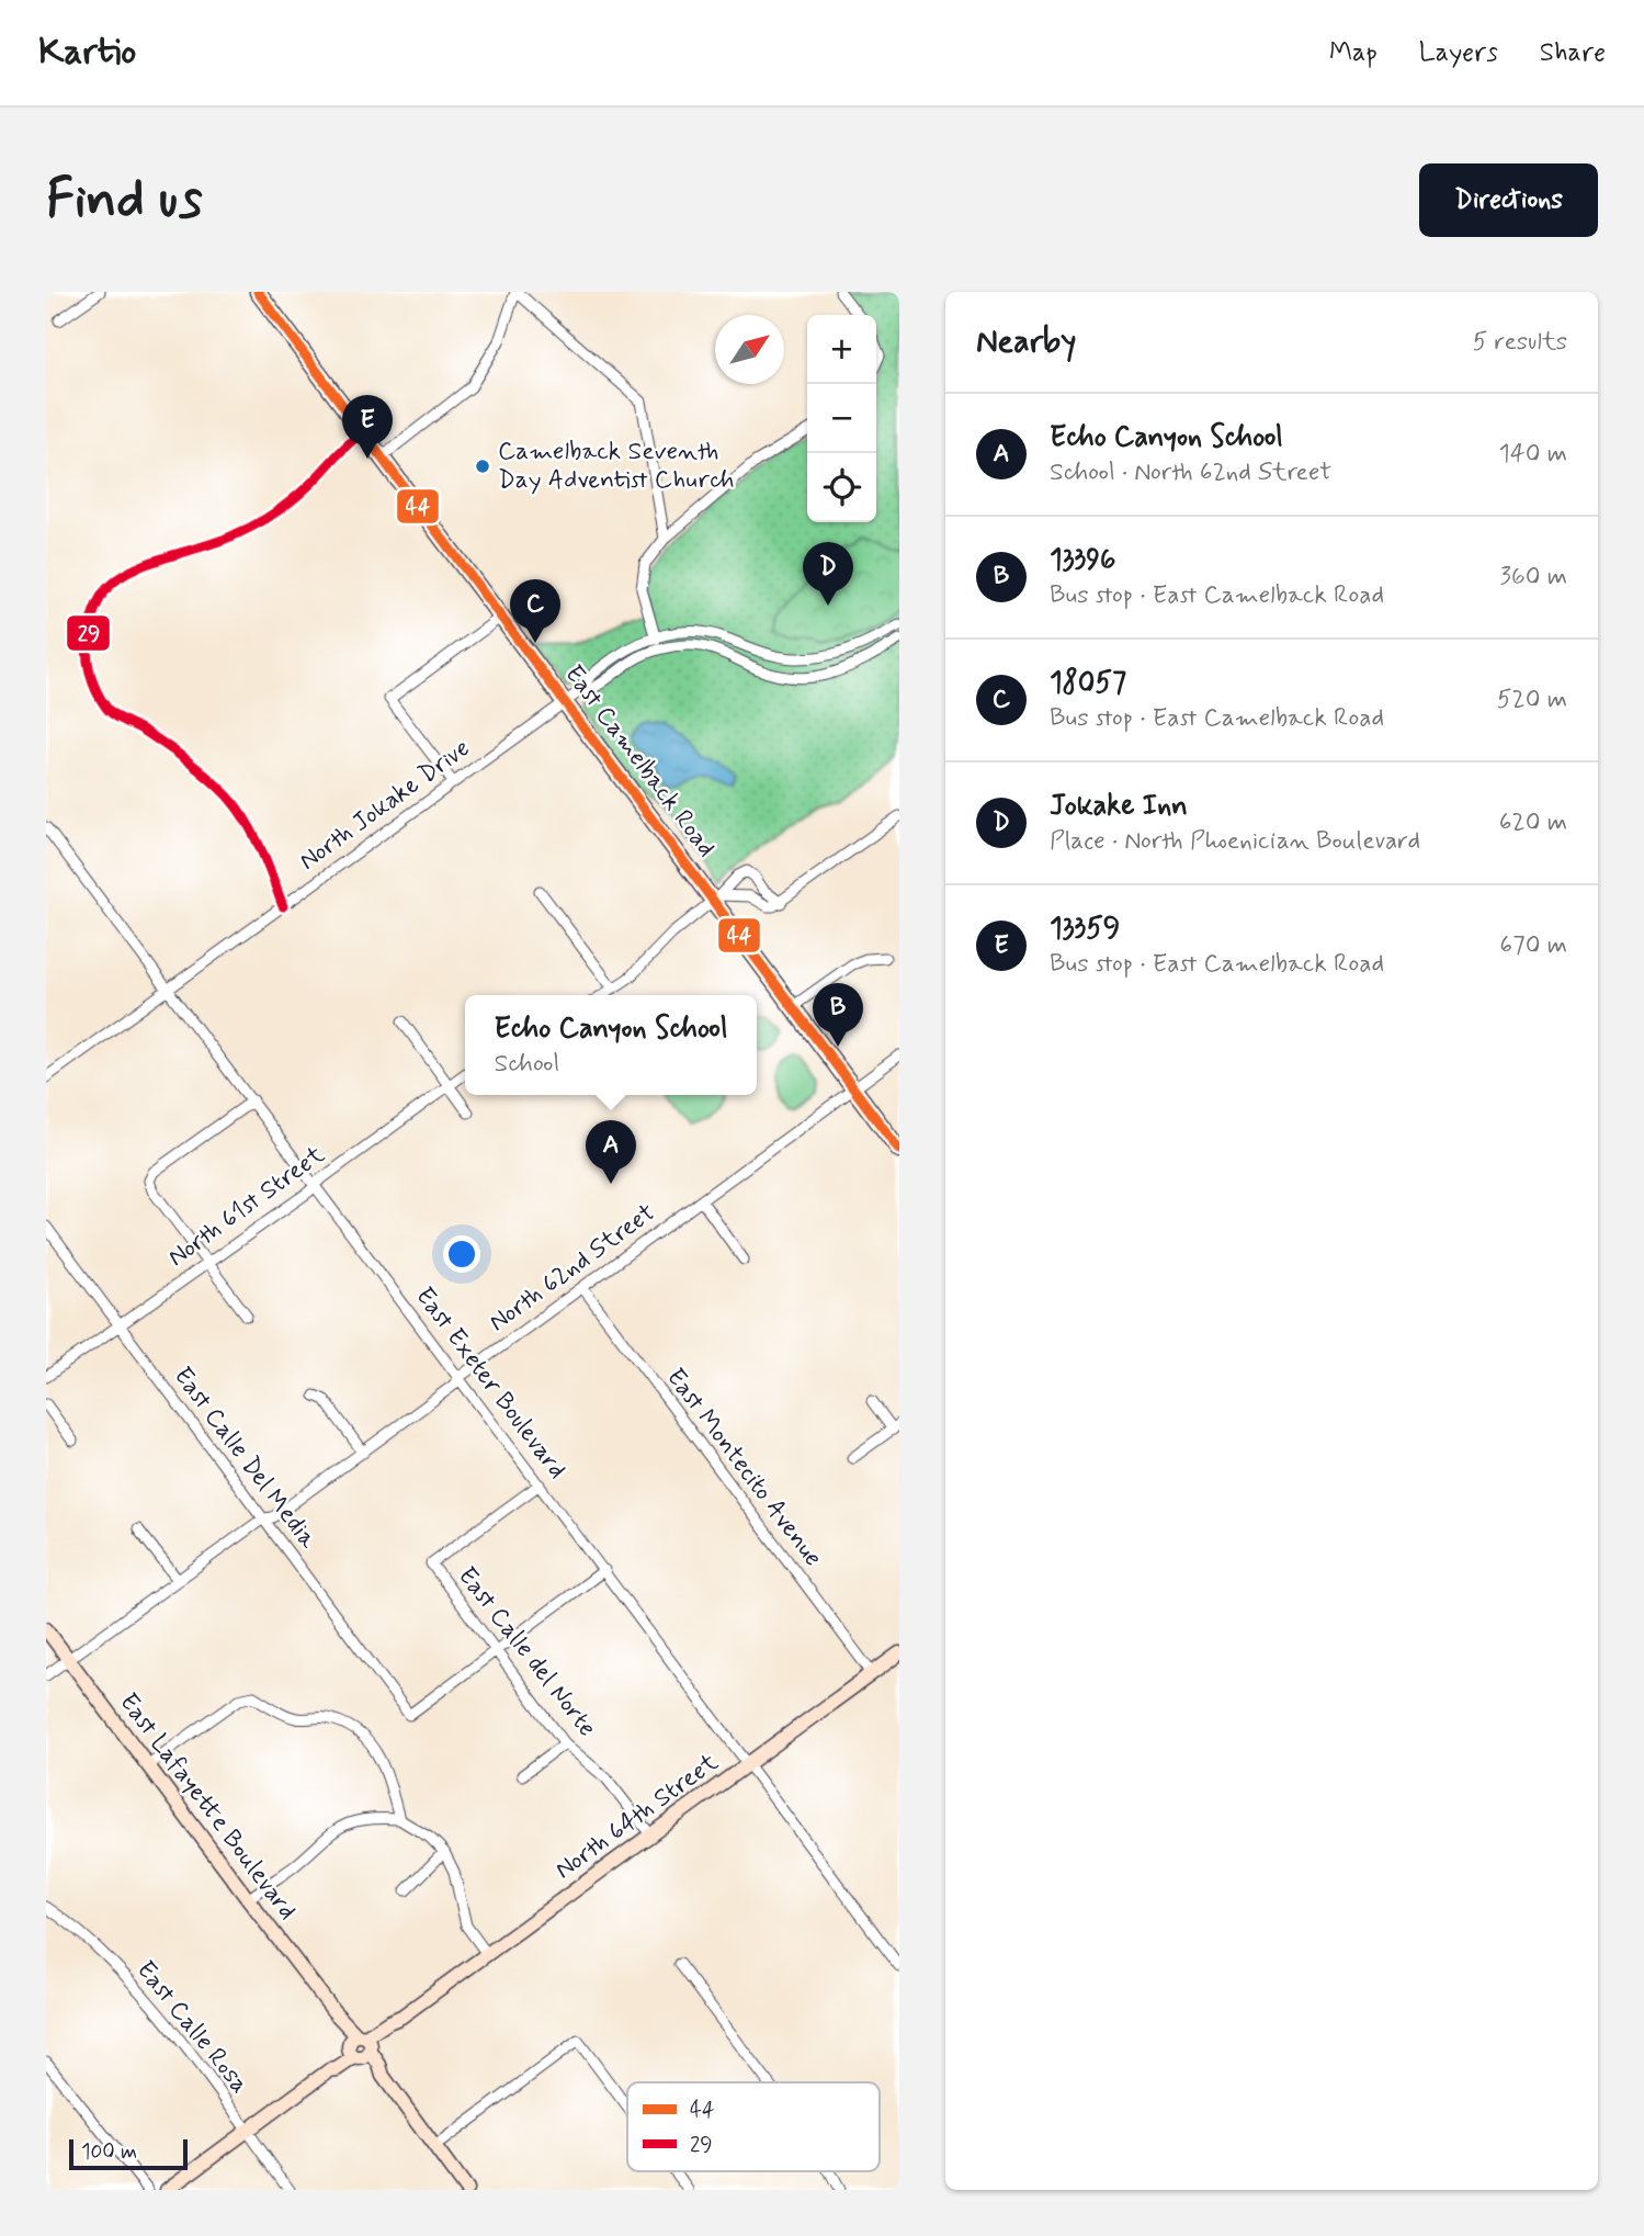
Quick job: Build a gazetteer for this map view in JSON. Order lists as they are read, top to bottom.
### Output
{
  "streets": {
    "main road": ["East Camelback Road"],
    "street": [
      "North Jokake Drive",
      "North 61st Street",
      "North 62nd Street",
      "East Exeter Boulevard",
      "East Calle Del Media",
      "East Montecito Avenue",
      "East Calle del Norte",
      "East Lafayette Boulevard",
      "North 64th Street",
      "East Calle Rosa"
    ]
  },
  "crossings": [
    ["East Camelback Road", "North Jokake Drive"],
    ["East Camelback Road", "North 62nd Street"],
    ["North Jokake Drive", "East Exeter Boulevard"],
    ["North 61st Street", "East Exeter Boulevard"],
    ["North 61st Street", "East Calle Del Media"],
    ["North 62nd Street", "East Exeter Boulevard"],
    ["North 62nd Street", "East Calle Del Media"],
    ["North 62nd Street", "East Montecito Avenue"],
    ["North 62nd Street", "East Lafayette Boulevard"],
    ["East Exeter Boulevard", "East Calle del Norte"],
    ["East Exeter Boulevard", "North 64th Street"],
    ["East Calle Del Media", "East Calle del Norte"],
    ["East Montecito Avenue", "North 64th Street"],
    ["East Calle del Norte", "North 64th Street"],
    ["East Lafayette Boulevard", "North 64th Street"],
    ["North 64th Street", "East Calle Rosa"]
  ],
  "places": ["Camelback Seventh Day Adventist Church"],
  "lines": ["transit line 44", "transit line 29"],
  "legend": ["44", "29"],
  "scale_bar": "100 m",
  "north": "top right",
  "page": {
    "header": "Kartio",
    "nav": ["Map", "Layers", "Share"],
    "buttons": "Directions",
    "title": "Find us",
    "heading": ["Nearby", "5 results"],
    "map_buttons": ["+", "−"],
    "list": [
      {
        "mark": "A",
        "name": "Echo Canyon School",
        "note": "School · North 62nd Street",
        "value": "140 m"
      },
      {
        "mark": "B",
        "name": "13396",
        "note": "Bus stop · East Camelback Road",
        "value": "360 m"
      },
      {
        "mark": "C",
        "name": "18057",
        "note": "Bus stop · East Camelback Road",
        "value": "520 m"
      },
      {
        "mark": "D",
        "name": "Jokake Inn",
        "note": "Place · North Phoenician Boulevard",
        "value": "620 m"
      },
      {
        "mark": "E",
        "name": "13359",
        "note": "Bus stop · East Camelback Road",
        "value": "670 m"
      }
    ],
    "pins": [
      "E",
      "D",
      "C",
      "B",
      "A"
    ],
    "popup": ["Echo Canyon School", "School"],
    "scale": "100 m"
  }
}
